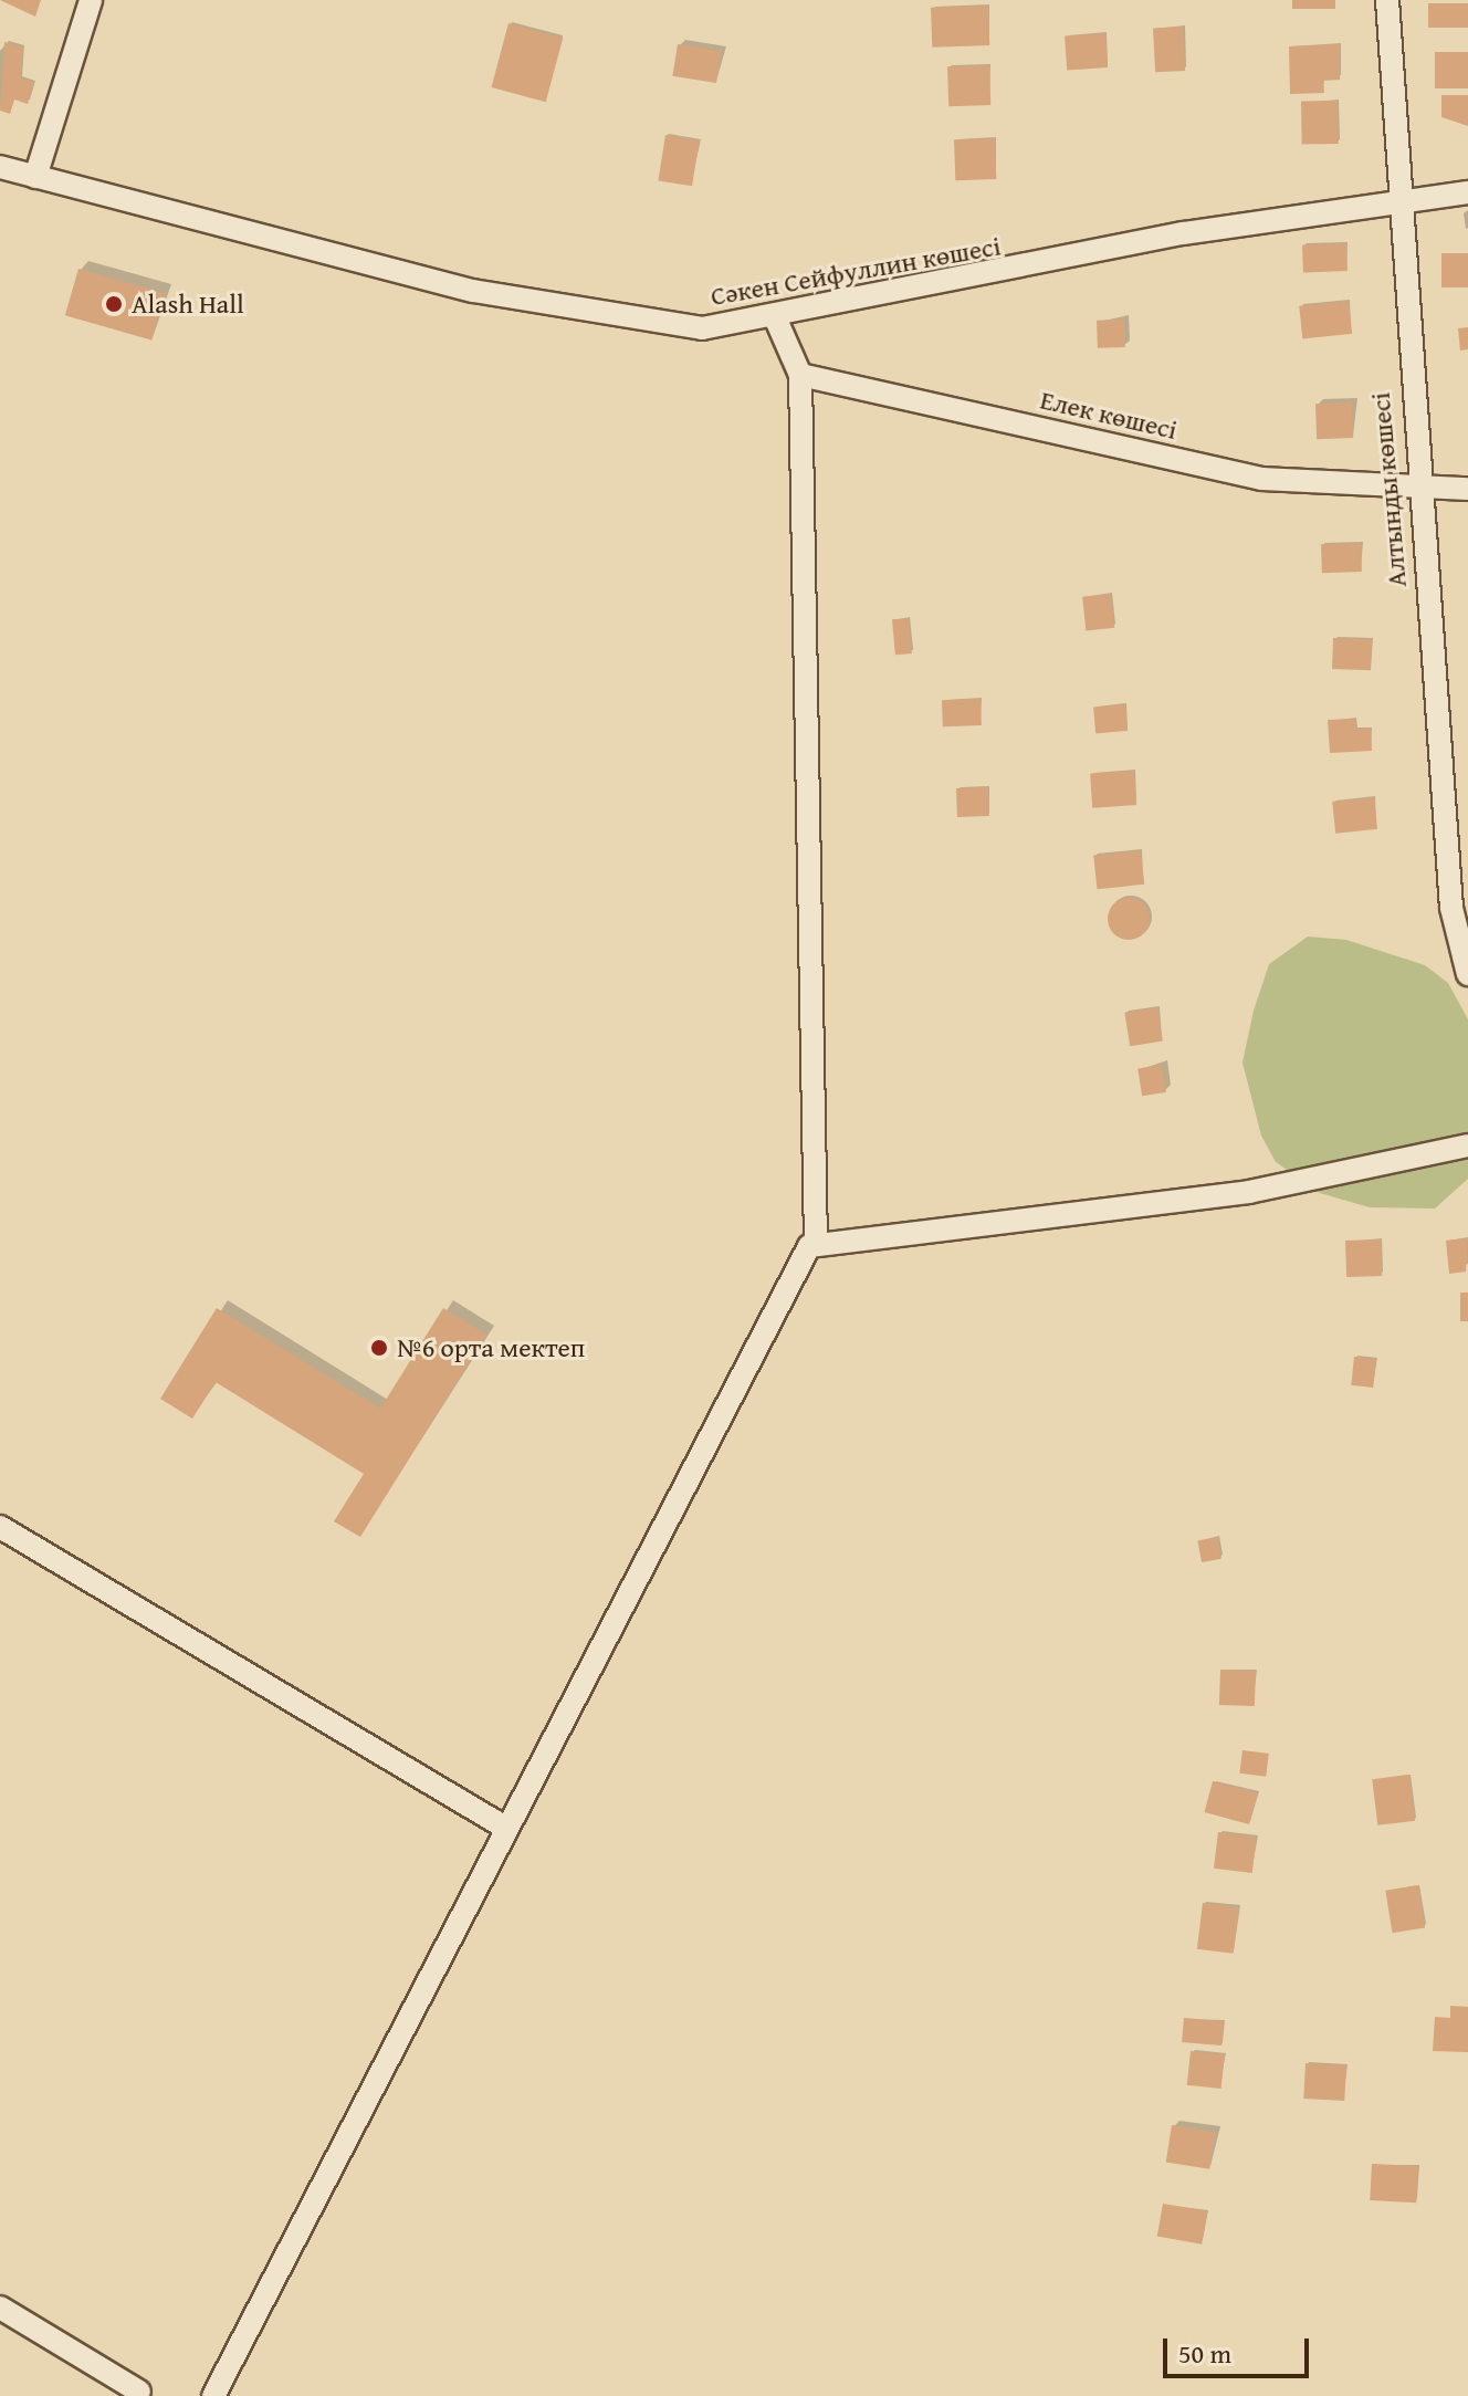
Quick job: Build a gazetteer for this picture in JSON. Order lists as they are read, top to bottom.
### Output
{
  "streets": {
    "street": ["Сәкен Сейфуллин көшесі", "Елек көшесі", "Алтынды көшесі"]
  },
  "crossings": [
    ["Сәкен Сейфуллин көшесі", "Алтынды көшесі"],
    ["Елек көшесі", "Алтынды көшесі"]
  ],
  "places": ["Alash Hall", "№6 орта мектеп"],
  "scale_bar": "50 m"
}
